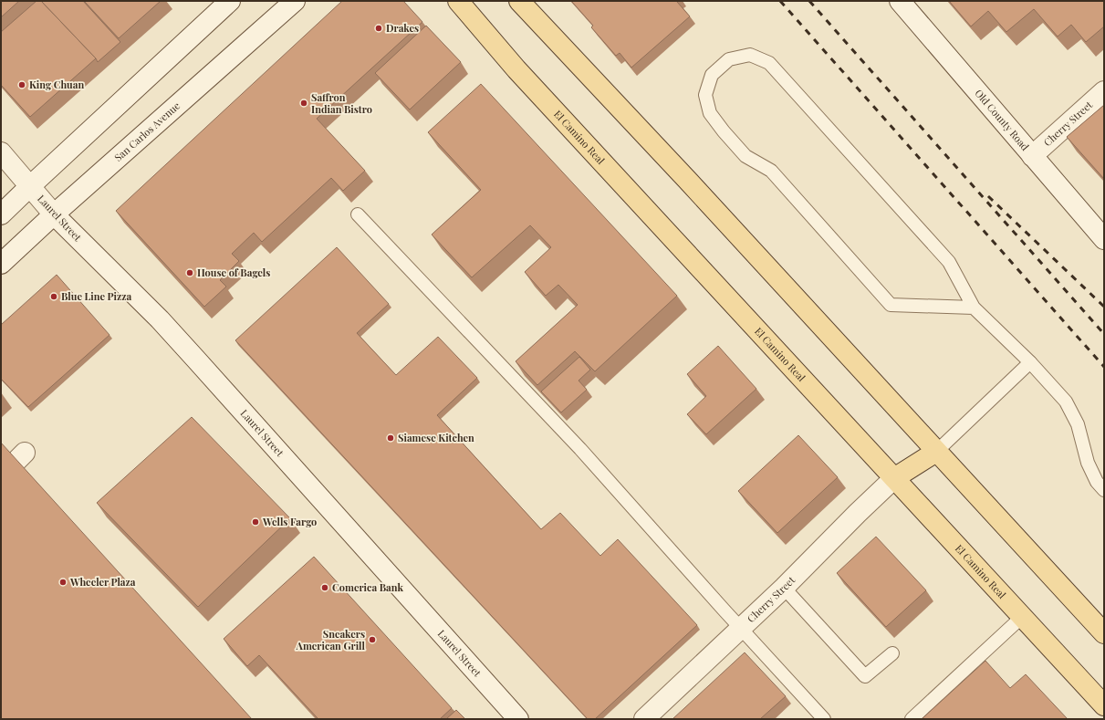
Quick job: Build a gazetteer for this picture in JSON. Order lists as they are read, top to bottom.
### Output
{
  "streets": {
    "main road": ["El Camino Real"],
    "street": [
      "Old County Road",
      "Cherry Street",
      "San Carlos Avenue",
      "Laurel Street"
    ]
  },
  "crossings": [
    ["Old County Road", "Cherry Street"],
    ["Cherry Street", "El Camino Real"],
    ["San Carlos Avenue", "Laurel Street"]
  ],
  "places": [
    "Drakes",
    "King Chuan",
    "Saffron Indian Bistro",
    "House of Bagels",
    "Blue Line Pizza",
    "Siamese Kitchen",
    "Wells Fargo",
    "Wheeler Plaza",
    "Comerica Bank",
    "Sneakers American Grill"
  ]
}
